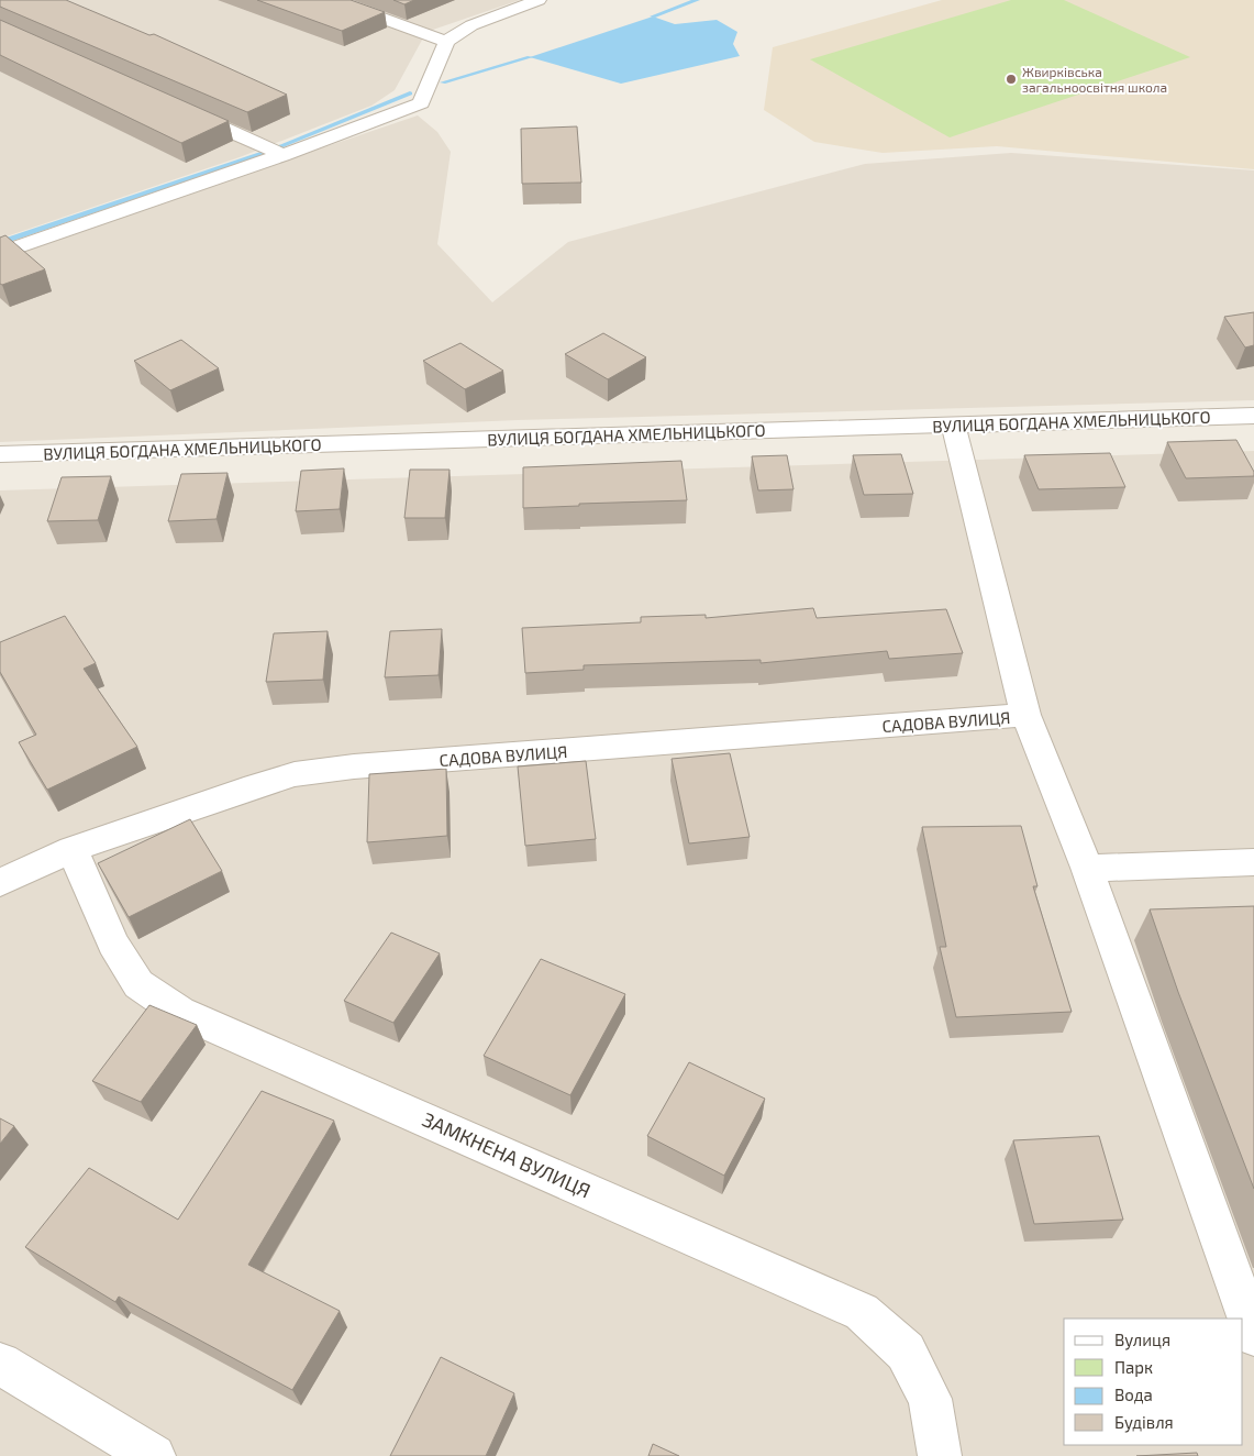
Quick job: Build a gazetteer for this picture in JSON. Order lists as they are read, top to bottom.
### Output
{
  "streets": {
    "street": ["ВУЛИЦЯ БОГДАНА ХМЕЛЬНИЦЬКОГО", "САДОВА ВУЛИЦЯ", "ЗАМКНЕНА ВУЛИЦЯ"]
  },
  "crossings": [
    ["САДОВА ВУЛИЦЯ", "ЗАМКНЕНА ВУЛИЦЯ"]
  ],
  "places": ["Жвирківська загальноосвітня школа"],
  "legend": [
    "Вулиця",
    "Парк",
    "Вода",
    "Будівля"
  ]
}
